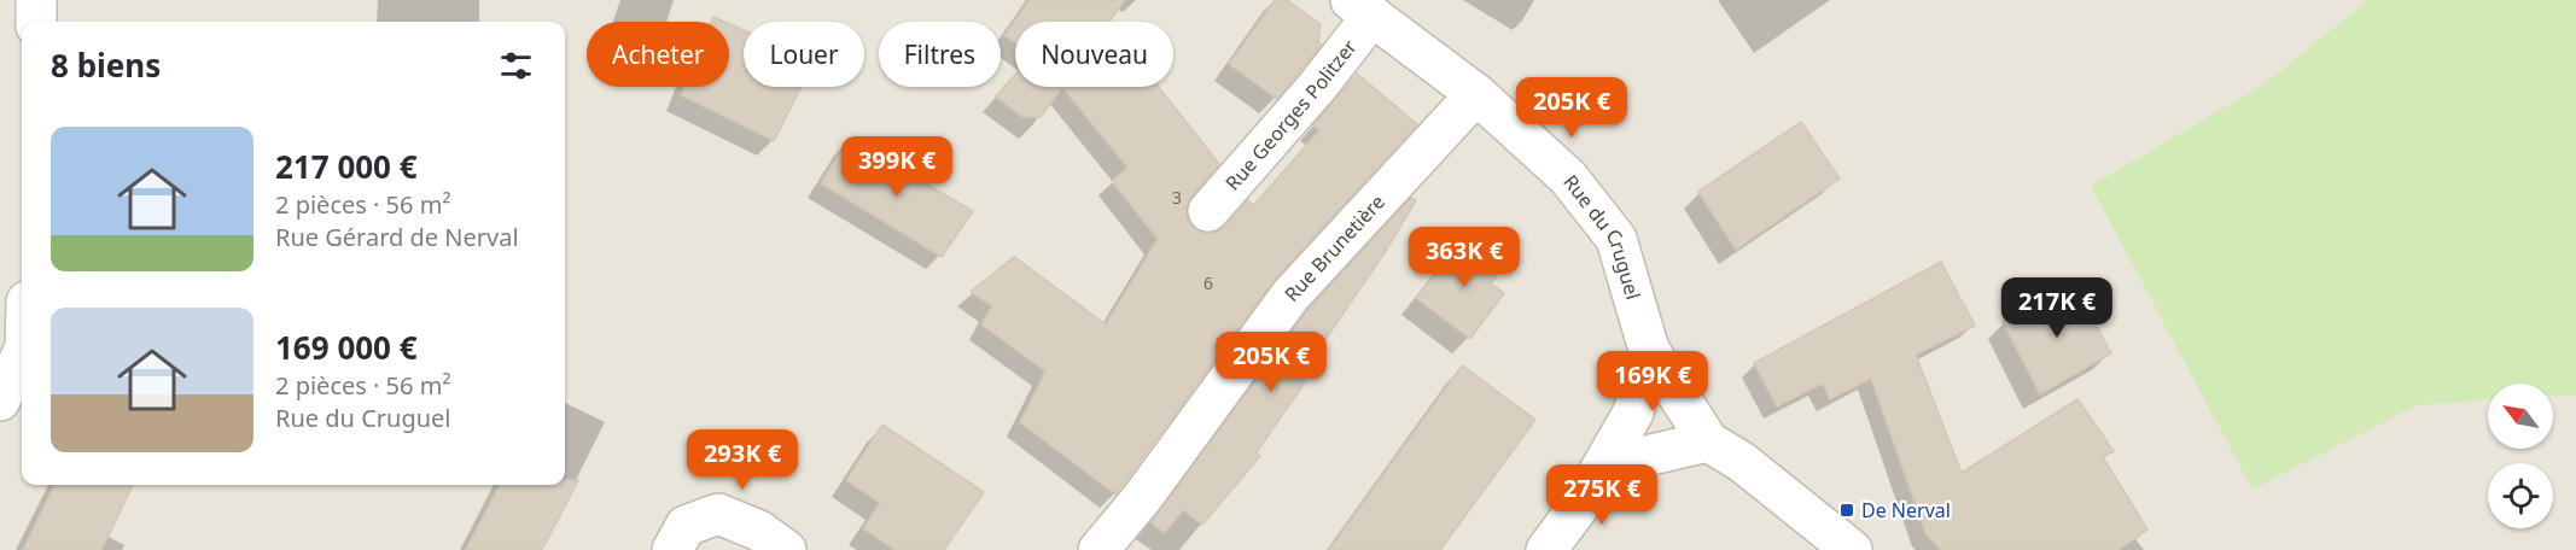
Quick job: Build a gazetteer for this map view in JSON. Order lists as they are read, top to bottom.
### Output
{
  "streets": {
    "street": ["Rue Georges Politzer", "Rue du Cruguel", "Rue Brunetière"]
  },
  "crossings": [
    ["Rue Georges Politzer", "Rue du Cruguel"],
    ["Rue du Cruguel", "Rue Brunetière"]
  ],
  "places": {
    "transit": ["De Nerval"]
  },
  "house_numbers": ["3", "6"],
  "north": "top left",
  "page": {
    "chip": [
      "Acheter",
      "Louer",
      "Filtres",
      "Nouveau"
    ],
    "heading": "8 biens",
    "price": [
      "205K €",
      "399K €",
      "363K €",
      "217K €",
      "205K €",
      "169K €",
      "293K €",
      "275K €"
    ],
    "list": [
      {
        "name": "217 000 €",
        "note": "2 pièces · 56 m² · Rue Gérard de Nerval"
      },
      {
        "name": "169 000 €",
        "note": "2 pièces · 56 m² · Rue du Cruguel"
      }
    ]
  }
}
